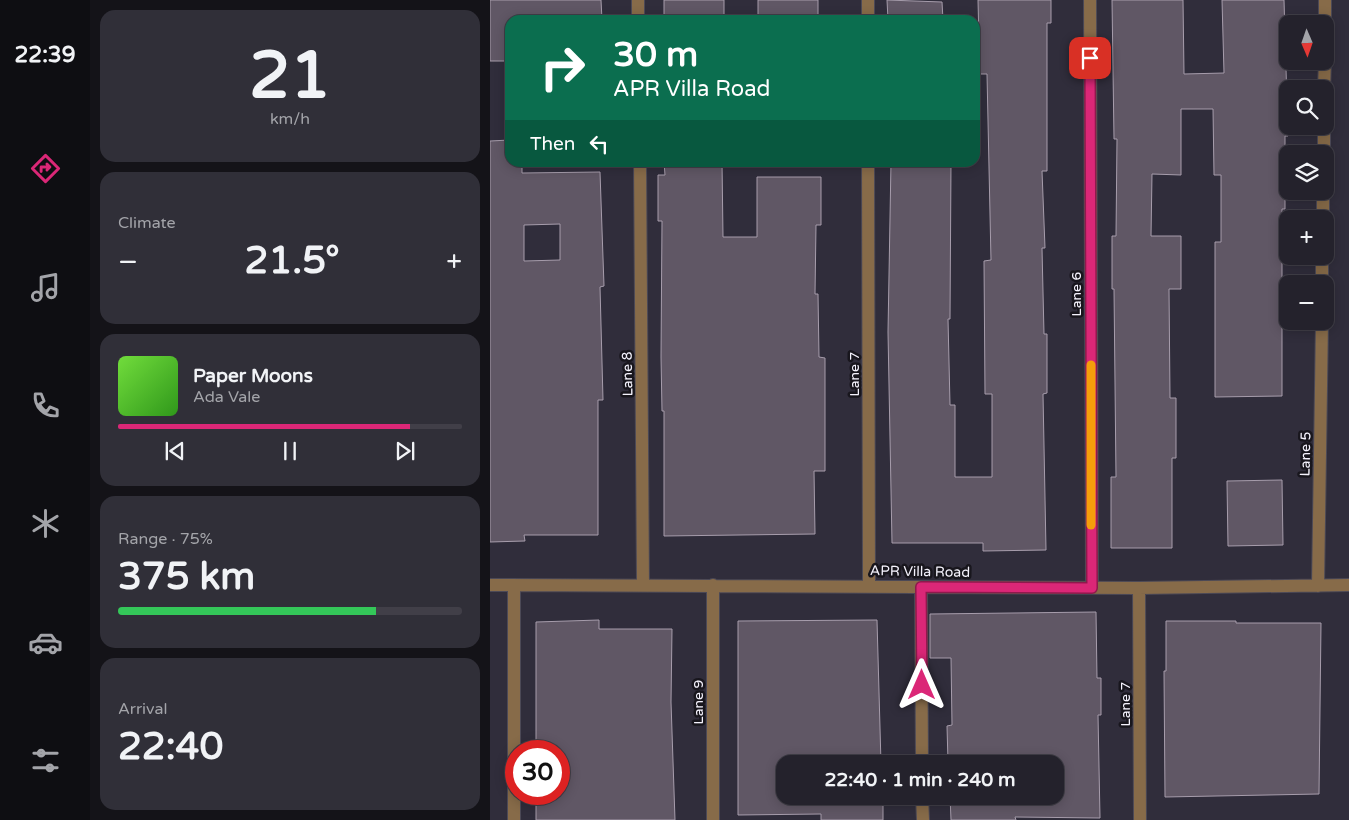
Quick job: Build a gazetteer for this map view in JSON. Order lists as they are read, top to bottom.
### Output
{
  "streets": {
    "street": [
      "Lane 6",
      "Lane 8",
      "Lane 7",
      "Lane 5",
      "APR Villa Road",
      "Lane 9"
    ]
  },
  "crossings": [
    ["Lane 6", "APR Villa Road"],
    ["Lane 8", "APR Villa Road"],
    ["Lane 7", "APR Villa Road"],
    ["Lane 5", "APR Villa Road"],
    ["APR Villa Road", "Lane 9"]
  ],
  "north": "bottom",
  "page": {
    "tabs": "22:39",
    "tile": [
      ["21", "km/h"],
      "Climate",
      ["Range · 75%", "375 km"],
      ["Arrival", "22:40"]
    ],
    "map_buttons": ["+", "−"],
    "turn": ["30 m", "APR Villa Road"],
    "then": "Then",
    "heat": ["−", "21.5°", "+"],
    "song": ["Paper Moons", "Ada Vale"],
    "limit": "30",
    "trip": "22:40 · 1 min · 240 m"
  }
}
